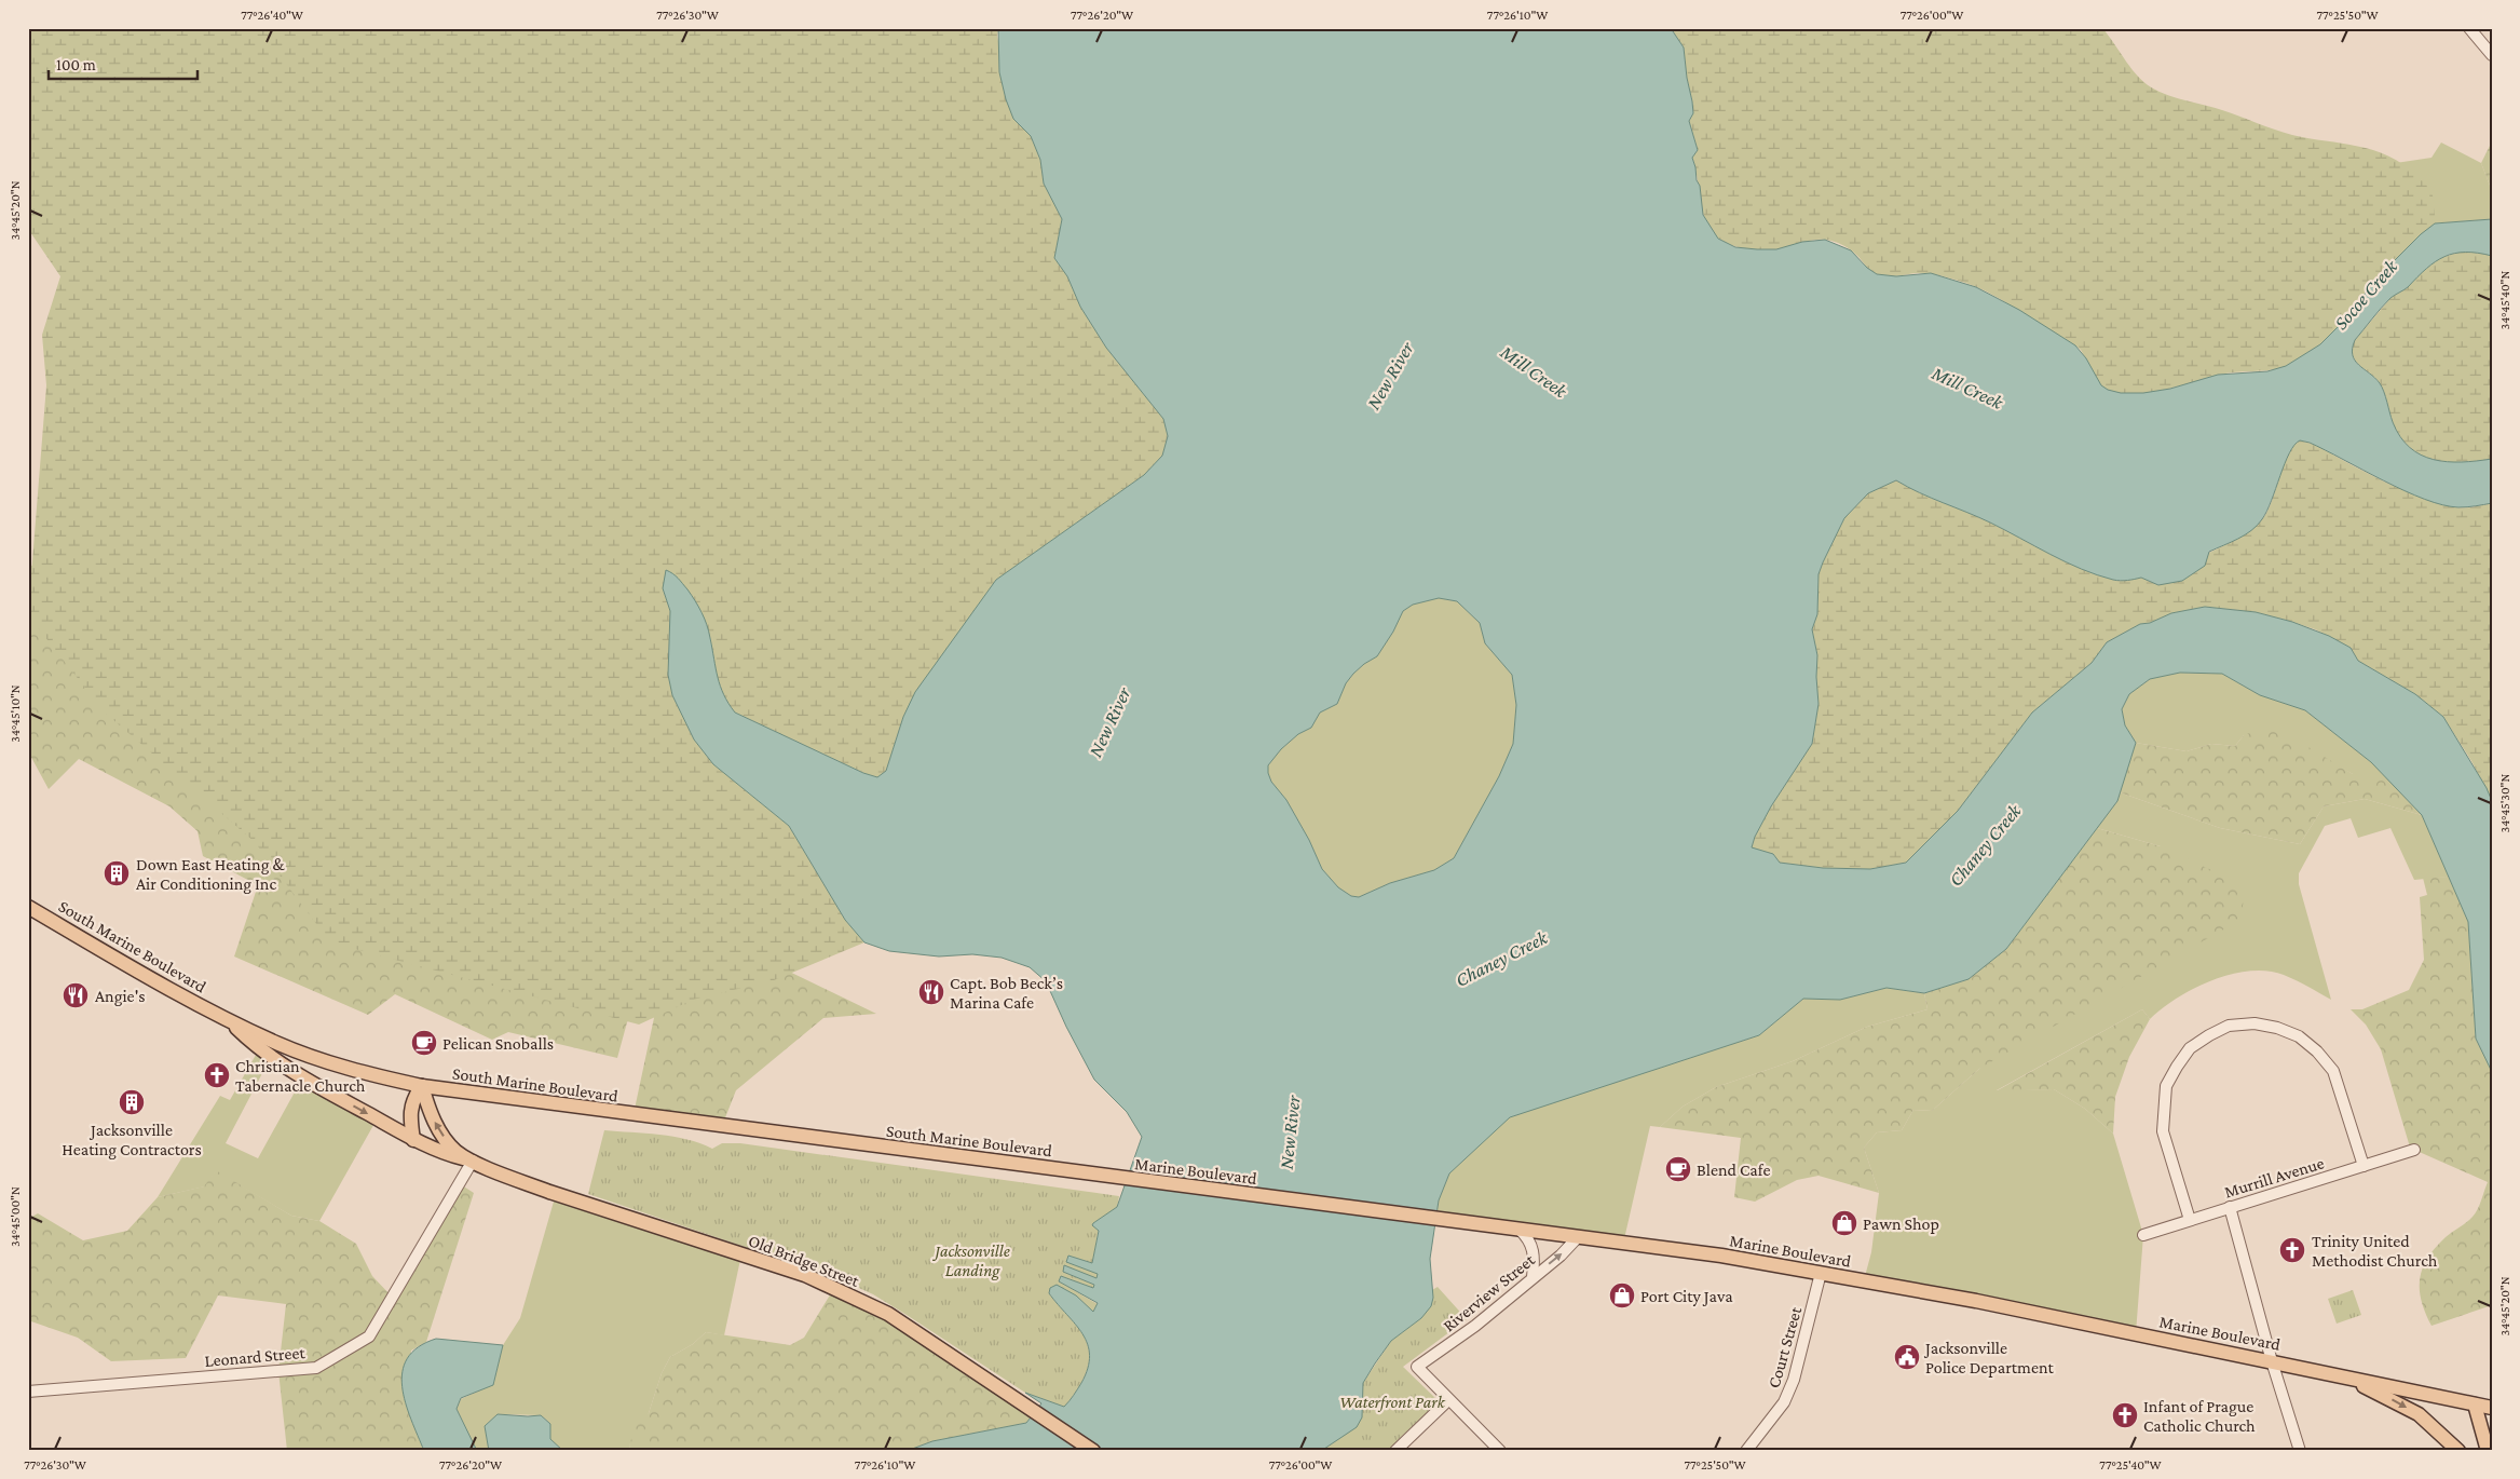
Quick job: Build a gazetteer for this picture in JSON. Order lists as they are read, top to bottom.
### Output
{
  "streets": {
    "main road": ["South Marine Boulevard", "Marine Boulevard", "Old Bridge Street"],
    "street": [
      "Murrill Avenue",
      "Riverview Street",
      "Court Street",
      "Leonard Street"
    ]
  },
  "crossings": [
    ["South Marine Boulevard", "Marine Boulevard"],
    ["South Marine Boulevard", "Old Bridge Street"],
    ["Marine Boulevard", "Riverview Street"],
    ["Marine Boulevard", "Court Street"],
    ["Old Bridge Street", "Leonard Street"]
  ],
  "water": [
    "Socoe Creek",
    "Mill Creek",
    "New River",
    "Chaney Creek"
  ],
  "parks": ["Jacksonville Landing", "Waterfront Park"],
  "places": {
    "building": ["Down East Heating & Air Conditioning Inc", "Jacksonville Heating Contractors"],
    "restaurant": ["Capt. Bob Beck’s Marina Cafe", "Angie's"],
    "cafe": ["Pelican Snoballs", "Blend Cafe"],
    "church": ["Christian Tabernacle Church", "Trinity United Methodist Church", "Infant of Prague Catholic Church"],
    "shop": ["Pawn Shop", "Port City Java"],
    "public building": ["Jacksonville Police Department"]
  },
  "scale_bar": "100 m",
  "coordinates": [
    "77°26'40\"W",
    "77°26'30\"W",
    "77°26'20\"W",
    "77°26'10\"W",
    "77°26'00\"W",
    "77°25'50\"W",
    "34°45'20\"N",
    "34°45'40\"N",
    "34°45'10\"N",
    "34°45'30\"N",
    "34°45'00\"N",
    "77°25'40\"W"
  ]
}
